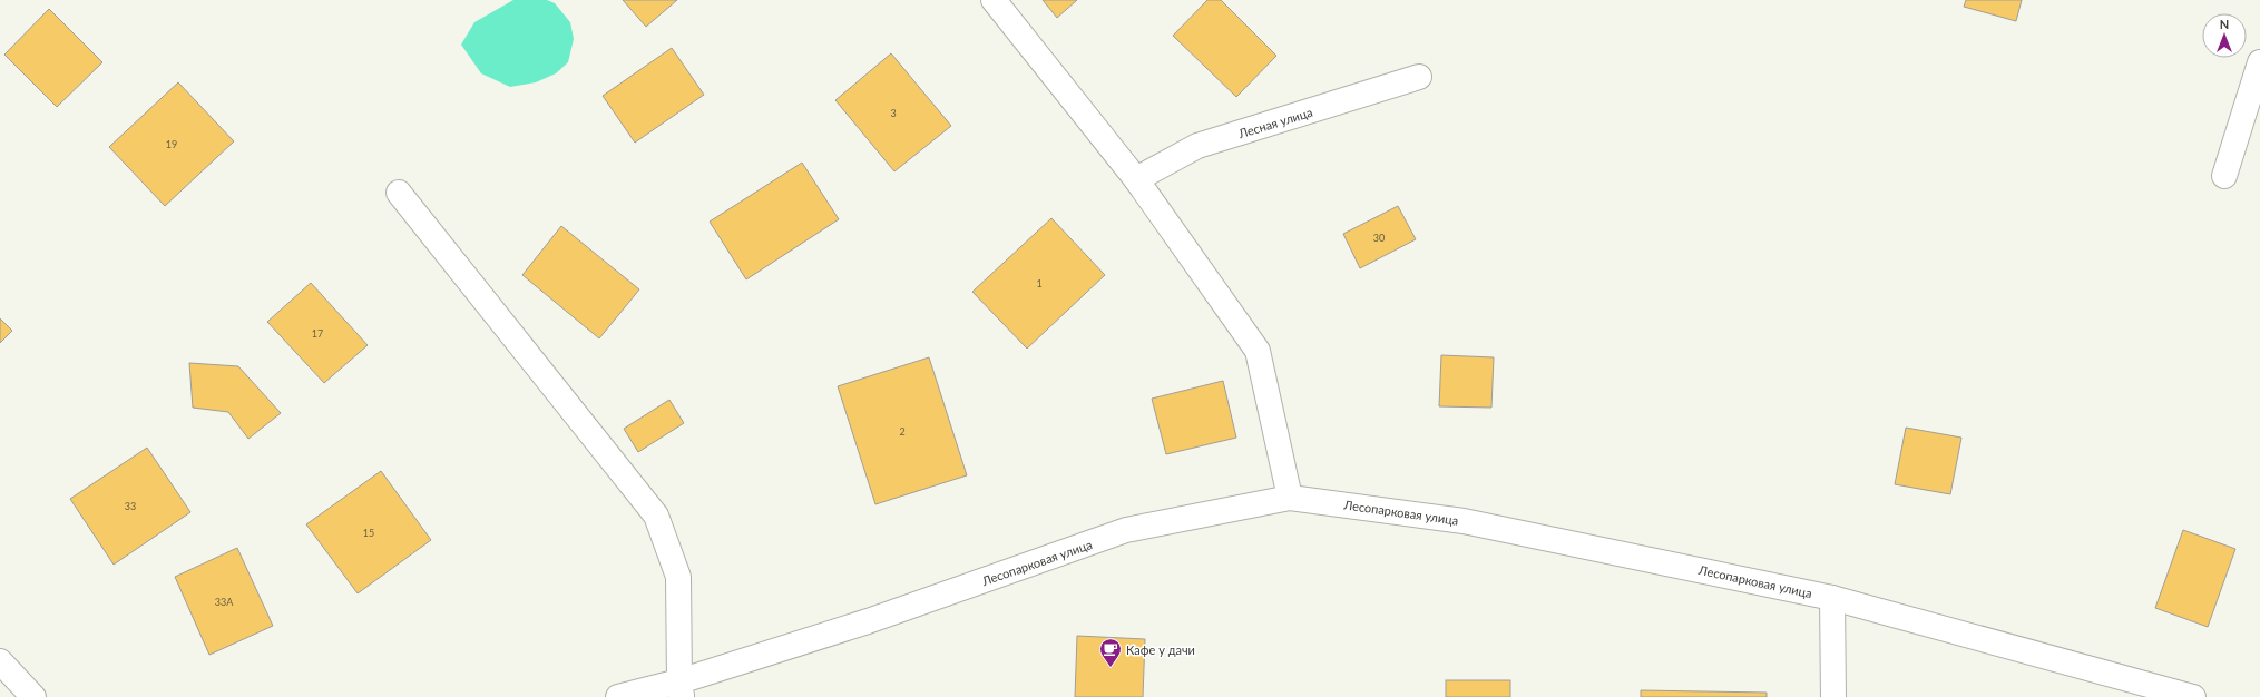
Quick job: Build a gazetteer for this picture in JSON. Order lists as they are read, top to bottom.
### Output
{
  "streets": {
    "street": ["Лесная улица", "Лесопарковая улица"]
  },
  "places": {
    "cafe": ["Кафе у дачи"]
  },
  "house_numbers": [
    "3",
    "19",
    "30",
    "1",
    "17",
    "2",
    "33",
    "15",
    "33А"
  ],
  "north": "top"
}
